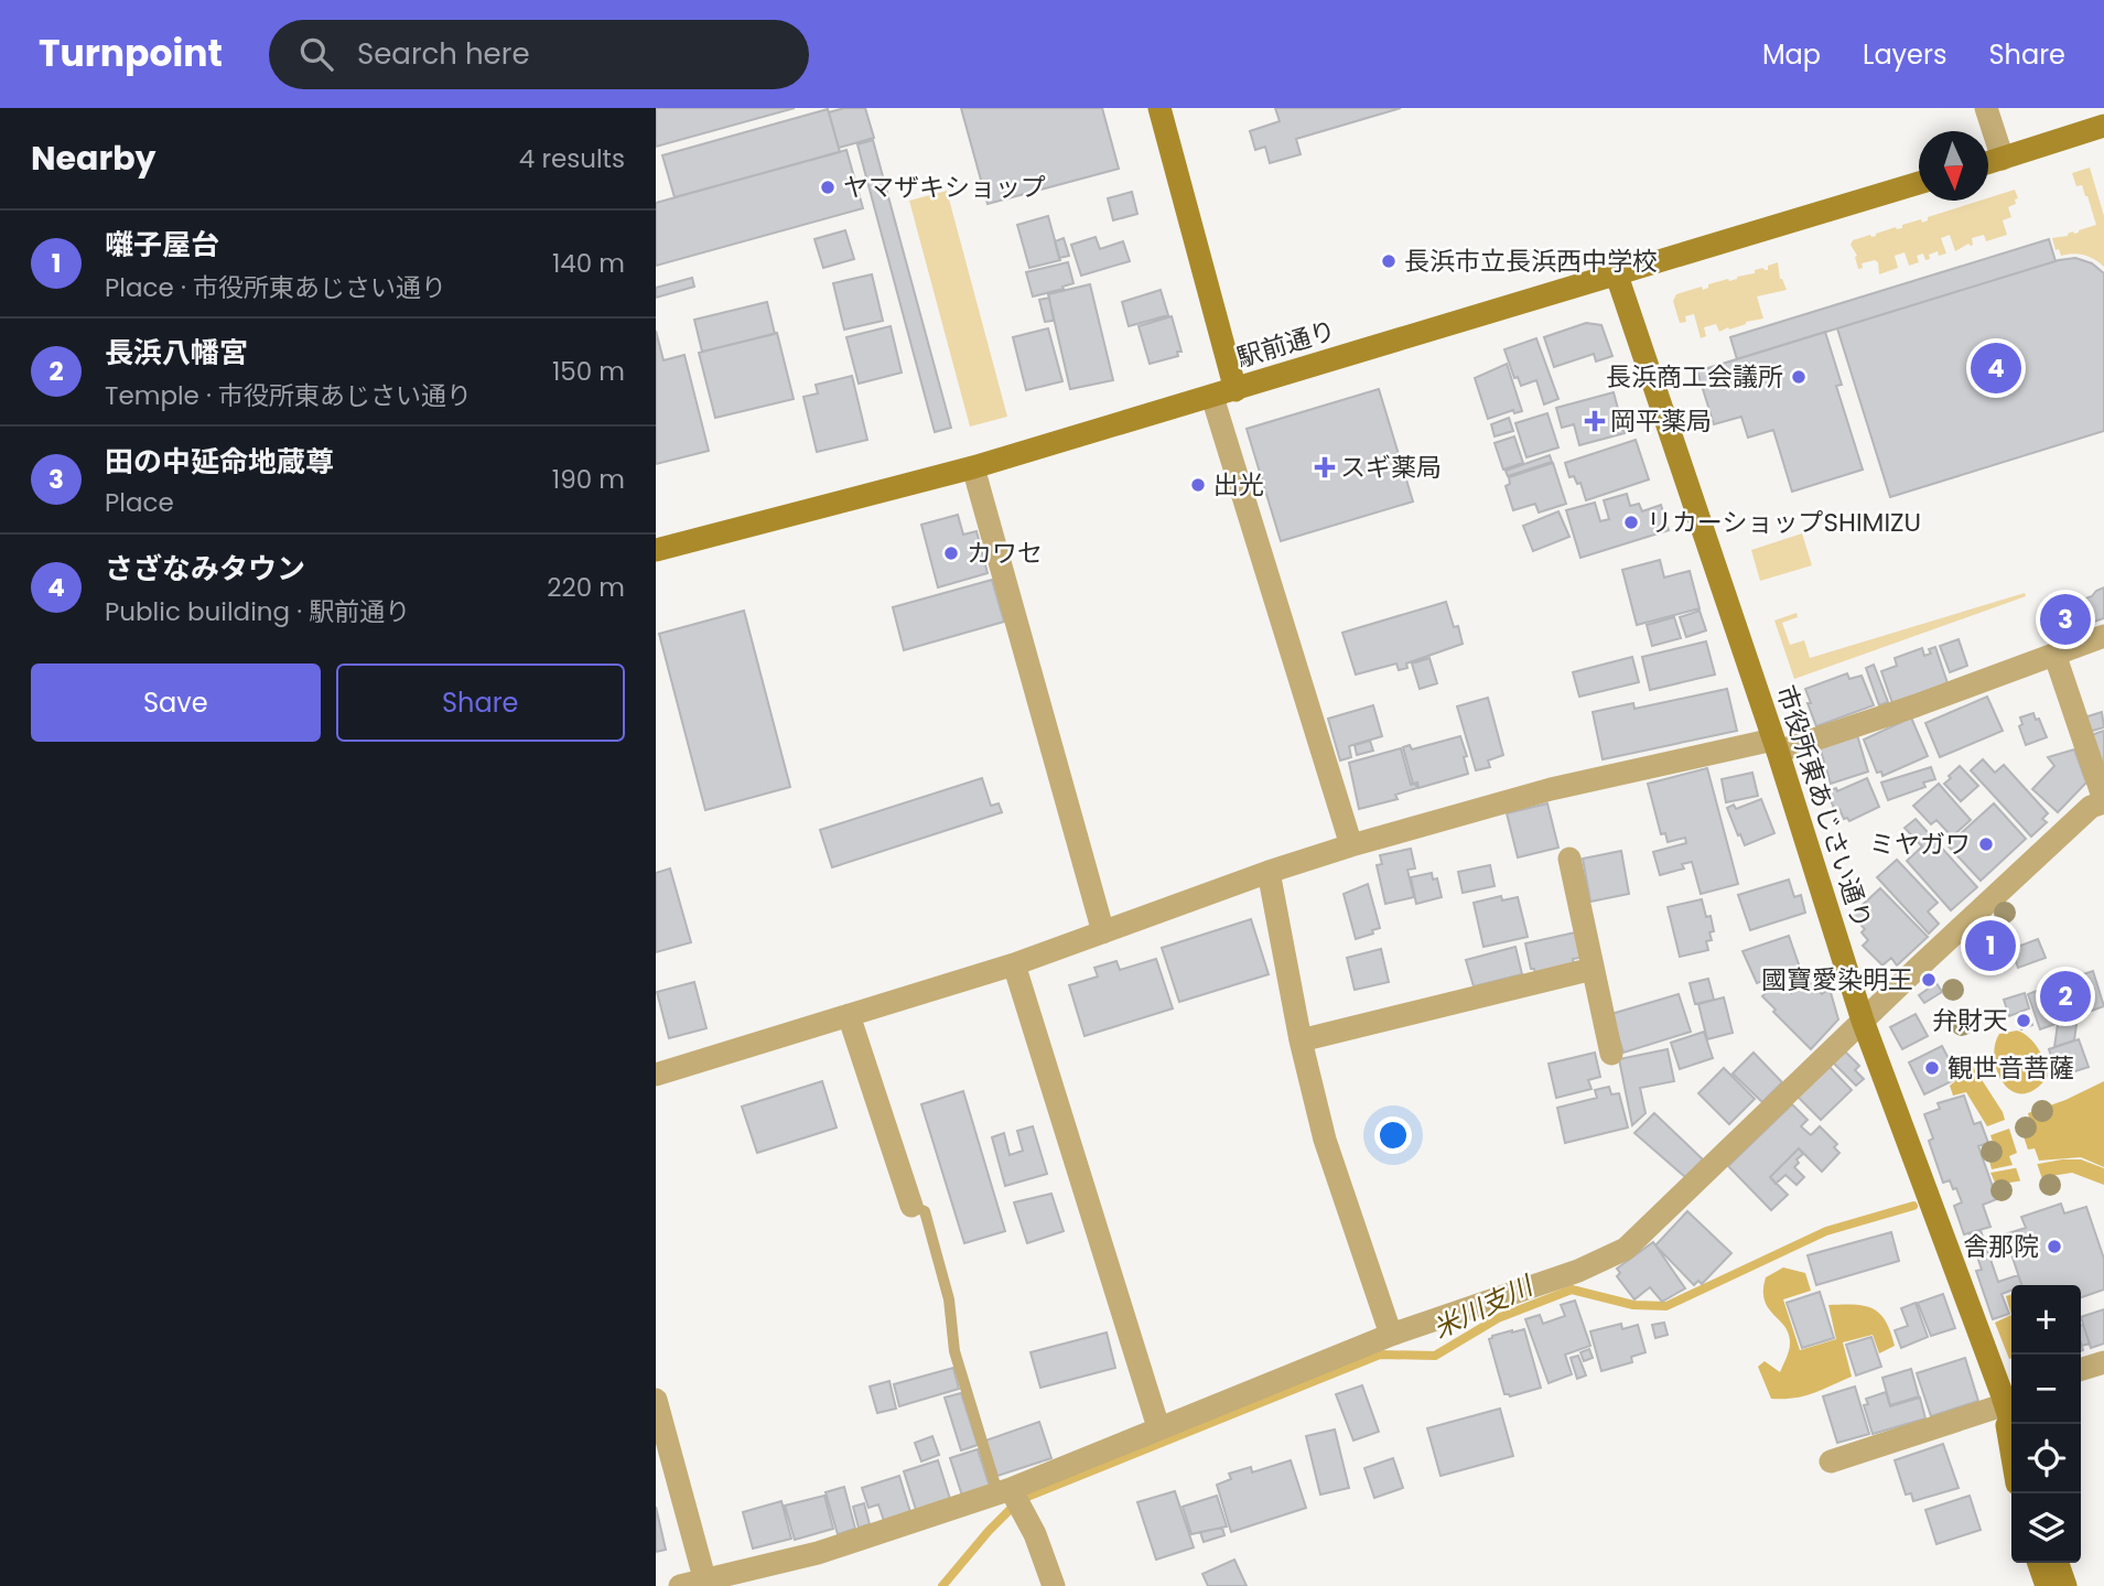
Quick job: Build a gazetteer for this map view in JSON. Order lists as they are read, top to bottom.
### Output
{
  "streets": {
    "street": ["駅前通り", "市役所東あじさい通り"]
  },
  "crossings": [
    ["駅前通り", "市役所東あじさい通り"]
  ],
  "water": ["米川支川"],
  "places": {
    "other": [
      "ヤマザキショップ",
      "長浜市立長浜西中学校",
      "長浜商工会議所",
      "出光",
      "リカーショップSHIMIZU",
      "カワセ",
      "ミヤガワ",
      "國寶愛染明王",
      "弁財天",
      "観世音菩薩",
      "舎那院"
    ],
    "health": ["岡平薬局", "スギ薬局"]
  },
  "north": "bottom",
  "page": {
    "header": "Turnpoint",
    "search": "Search here",
    "nav": ["Map", "Layers", "Share"],
    "heading": ["Nearby", "4 results"],
    "list": [
      {
        "mark": "1",
        "name": "囃子屋台",
        "note": "Place · 市役所東あじさい通り",
        "value": "140 m"
      },
      {
        "mark": "2",
        "name": "長浜八幡宮",
        "note": "Temple · 市役所東あじさい通り",
        "value": "150 m"
      },
      {
        "mark": "3",
        "name": "田の中延命地蔵尊",
        "note": "Place",
        "value": "190 m"
      },
      {
        "mark": "4",
        "name": "さざなみタウン",
        "note": "Public building · 駅前通り",
        "value": "220 m"
      }
    ],
    "pins": [
      "4",
      "3",
      "1",
      "2"
    ],
    "buttons": ["Save", "Share"],
    "map_buttons": ["+", "−"]
  }
}
